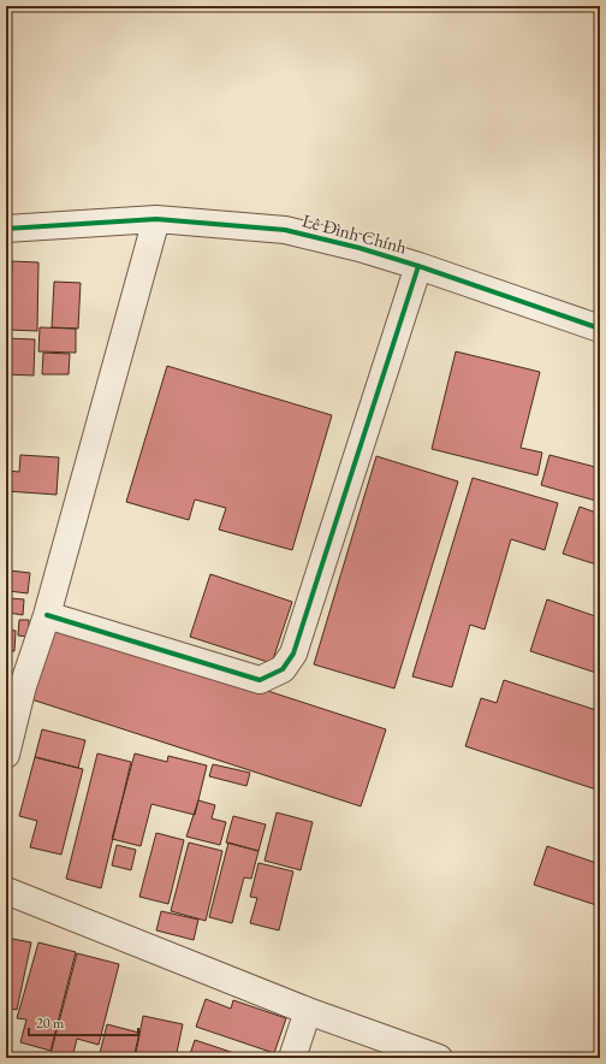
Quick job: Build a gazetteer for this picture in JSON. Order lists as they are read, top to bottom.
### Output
{
  "streets": {
    "street": ["Lê Đình Chính"]
  },
  "scale_bar": "20 m"
}
